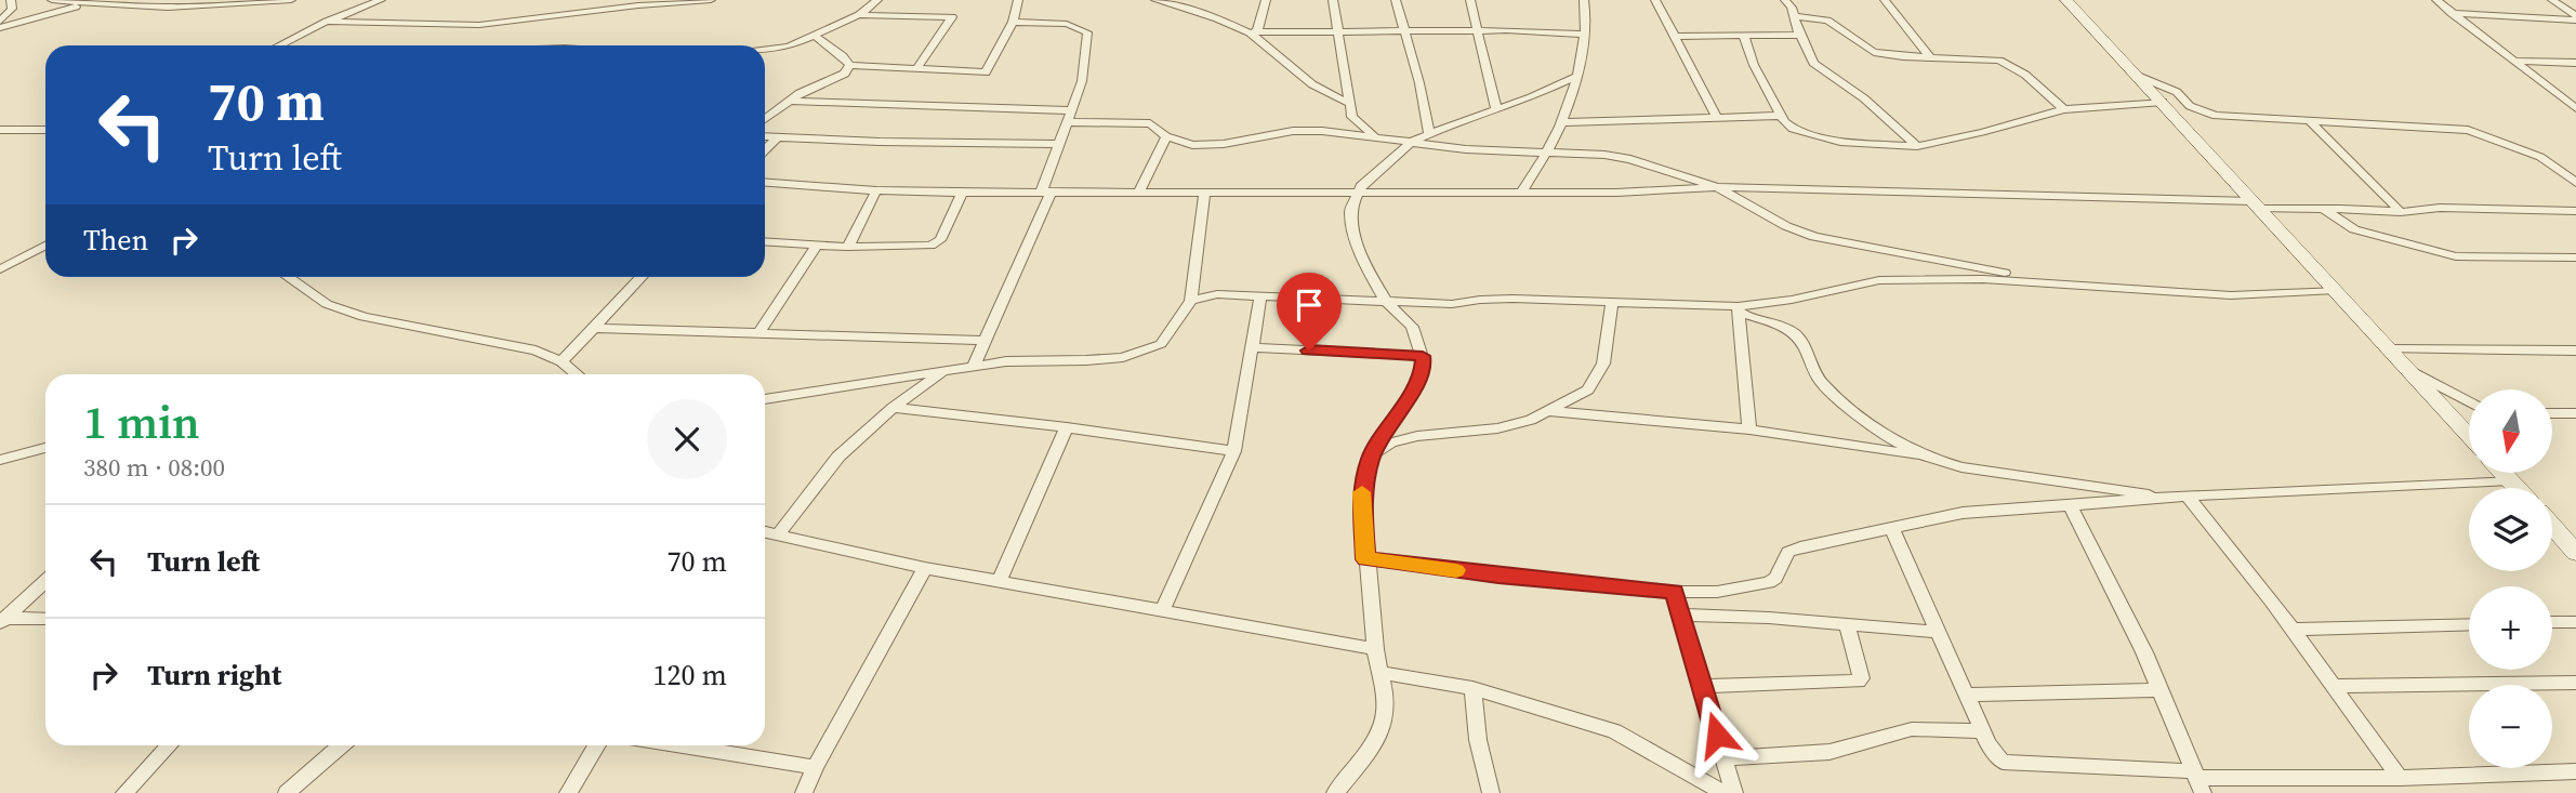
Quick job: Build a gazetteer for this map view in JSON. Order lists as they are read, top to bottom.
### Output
{
  "north": "bottom",
  "page": {
    "turn": ["70 m", "Turn left"],
    "then": "Then",
    "heading": ["1 min", "380 m · 08:00"],
    "map_buttons": ["+", "−"],
    "list": [
      {
        "name": "Turn left",
        "value": "70 m"
      },
      {
        "name": "Turn right",
        "value": "120 m"
      }
    ]
  }
}
